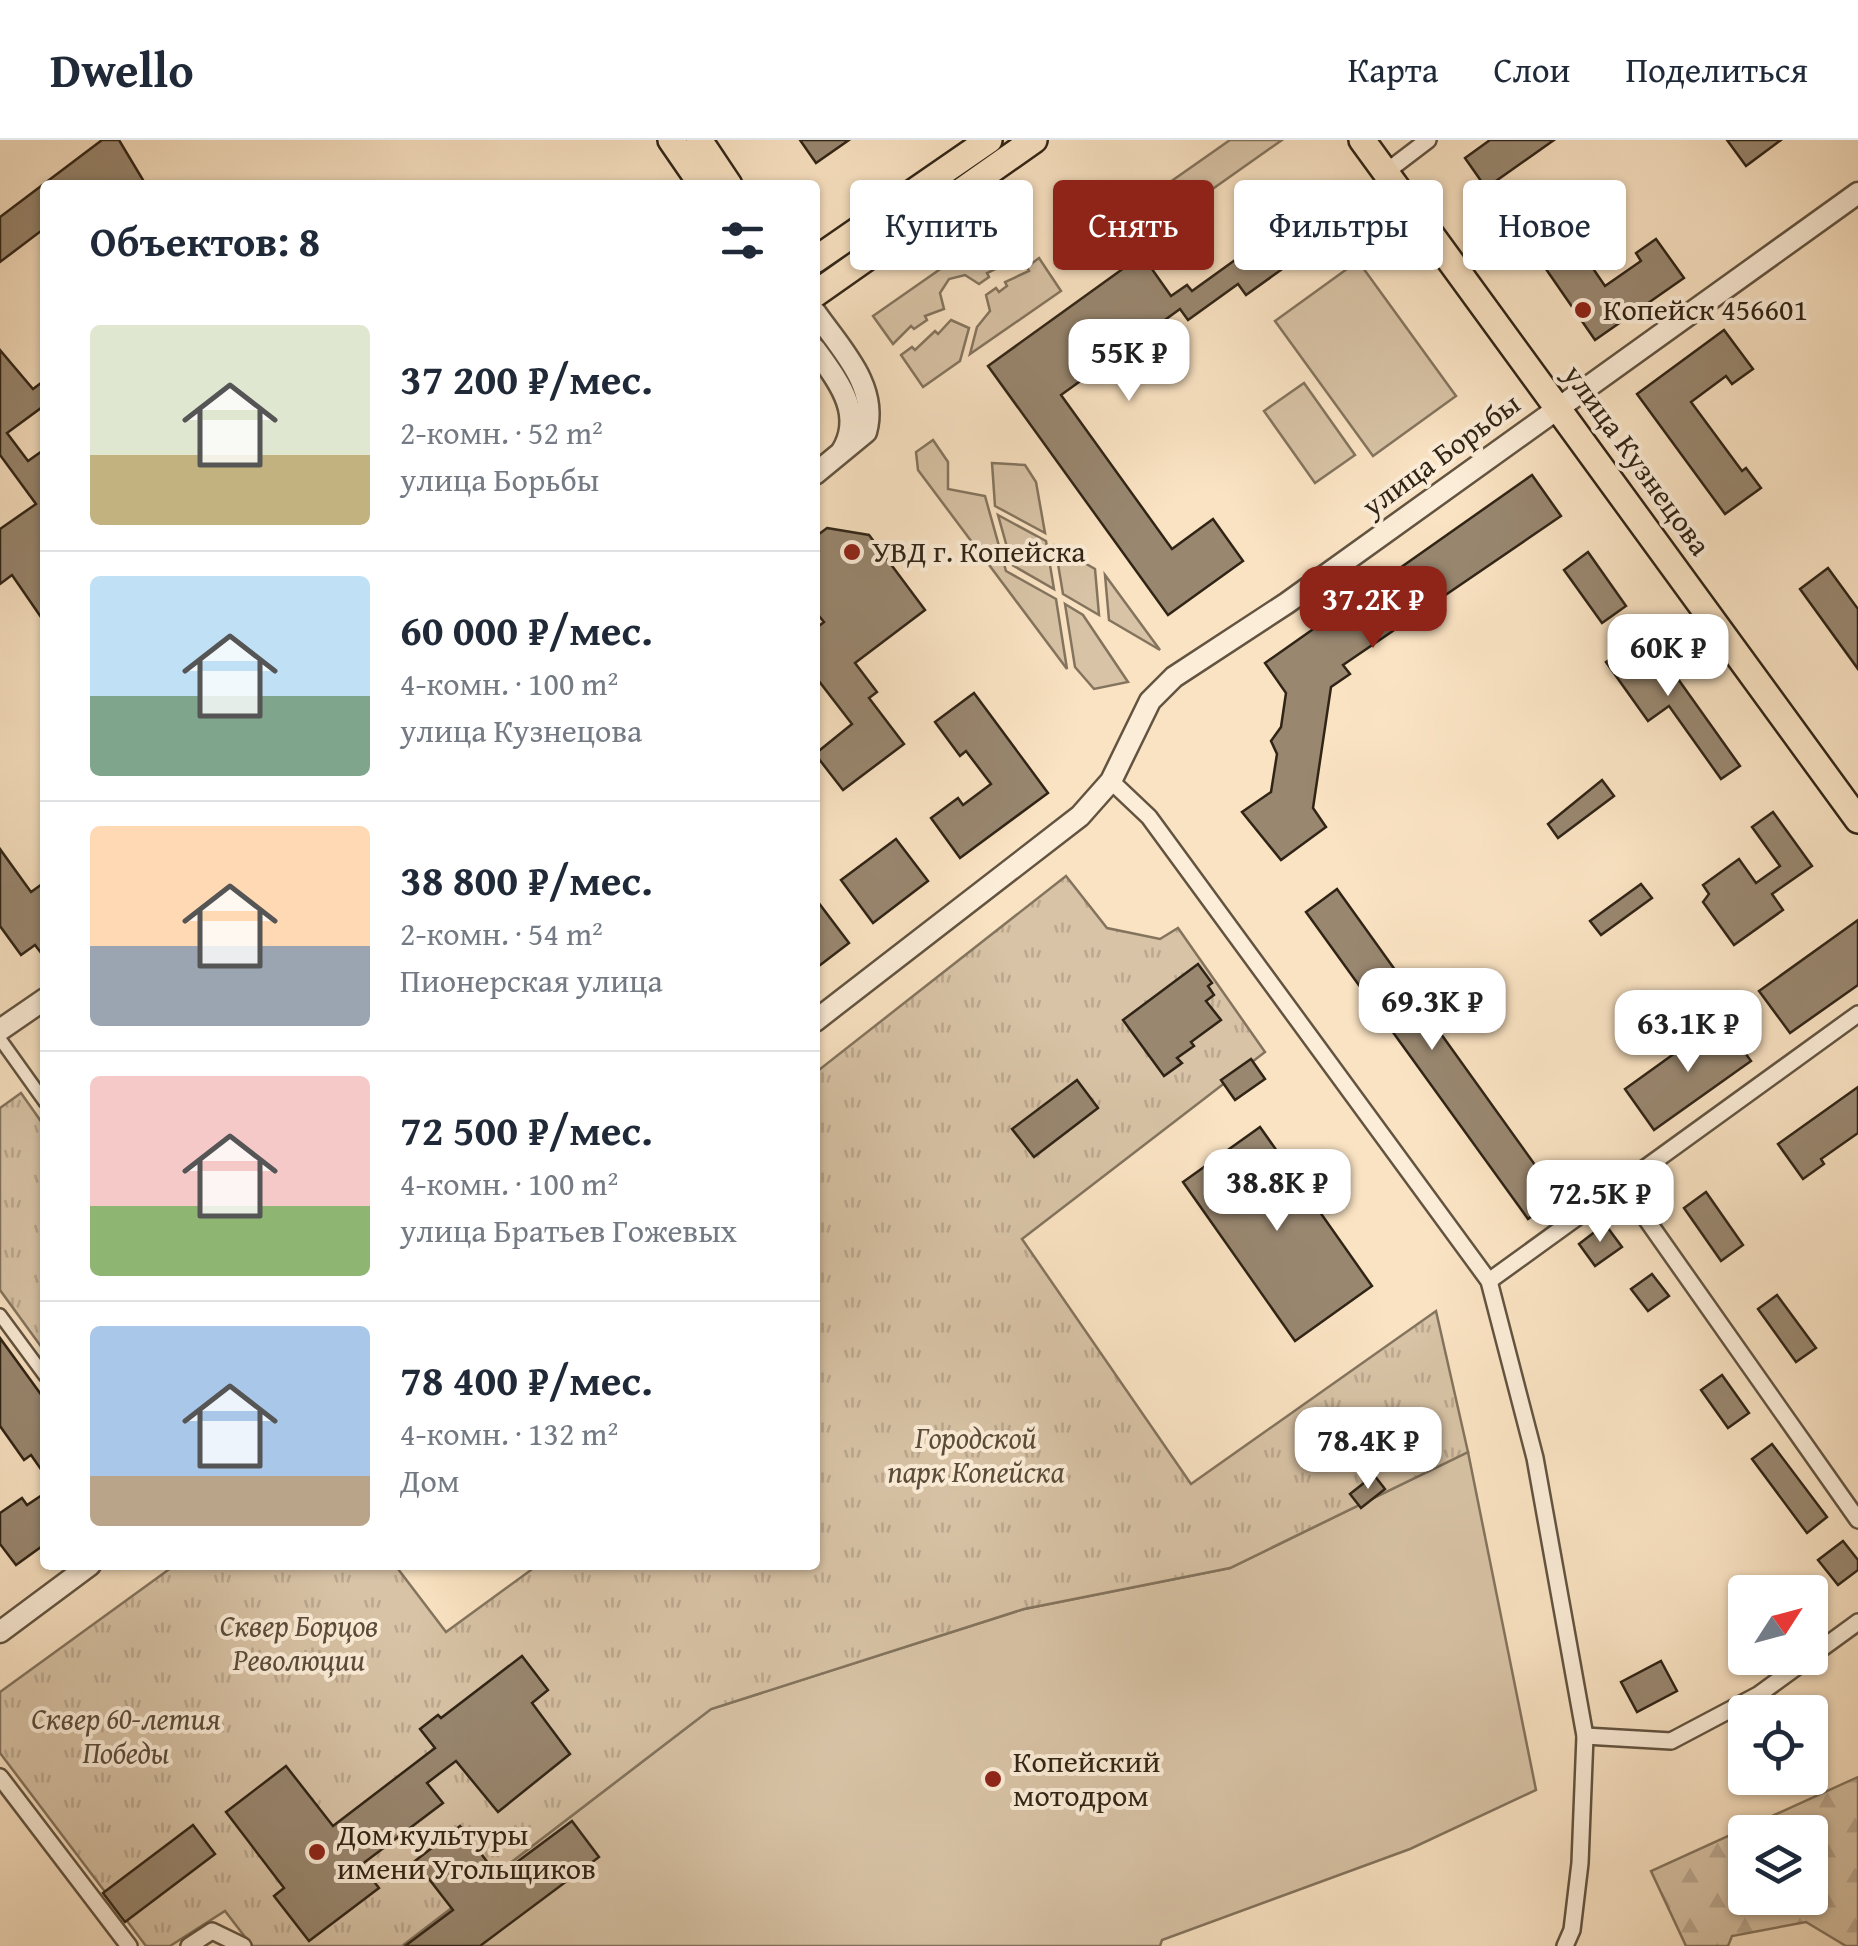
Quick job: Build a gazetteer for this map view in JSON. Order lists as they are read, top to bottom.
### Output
{
  "streets": {
    "main road": ["улица Кузнецова"],
    "street": ["улица Борьбы"]
  },
  "crossings": [
    ["улица Борьбы", "улица Кузнецова"]
  ],
  "parks": ["Городской парк Копейска", "Сквер Борцов Революции", "Сквер 60-летия Победы"],
  "places": [
    "Копейск 456601",
    "УВД г. Копейска",
    "Копейский мотодром",
    "Дом культуры имени Угольщиков"
  ],
  "north": "top right",
  "page": {
    "header": "Dwello",
    "nav": ["Карта", "Слои", "Поделиться"],
    "chip": [
      "Купить",
      "Снять",
      "Фильтры",
      "Новое"
    ],
    "heading": "Объектов: 8",
    "list": [
      {
        "name": "37 200 ₽/мес.",
        "note": "2-комн. · 52 m² · улица Борьбы"
      },
      {
        "name": "60 000 ₽/мес.",
        "note": "4-комн. · 100 m² · улица Кузнецова"
      },
      {
        "name": "38 800 ₽/мес.",
        "note": "2-комн. · 54 m² · Пионерская улица"
      },
      {
        "name": "72 500 ₽/мес.",
        "note": "4-комн. · 100 m² · улица Братьев Гожевых"
      },
      {
        "name": "78 400 ₽/мес.",
        "note": "4-комн. · 132 m² · Дом"
      }
    ],
    "price": [
      "55K ₽",
      "37.2K ₽",
      "60K ₽",
      "69.3K ₽",
      "63.1K ₽",
      "38.8K ₽",
      "72.5K ₽",
      "78.4K ₽"
    ]
  }
}
